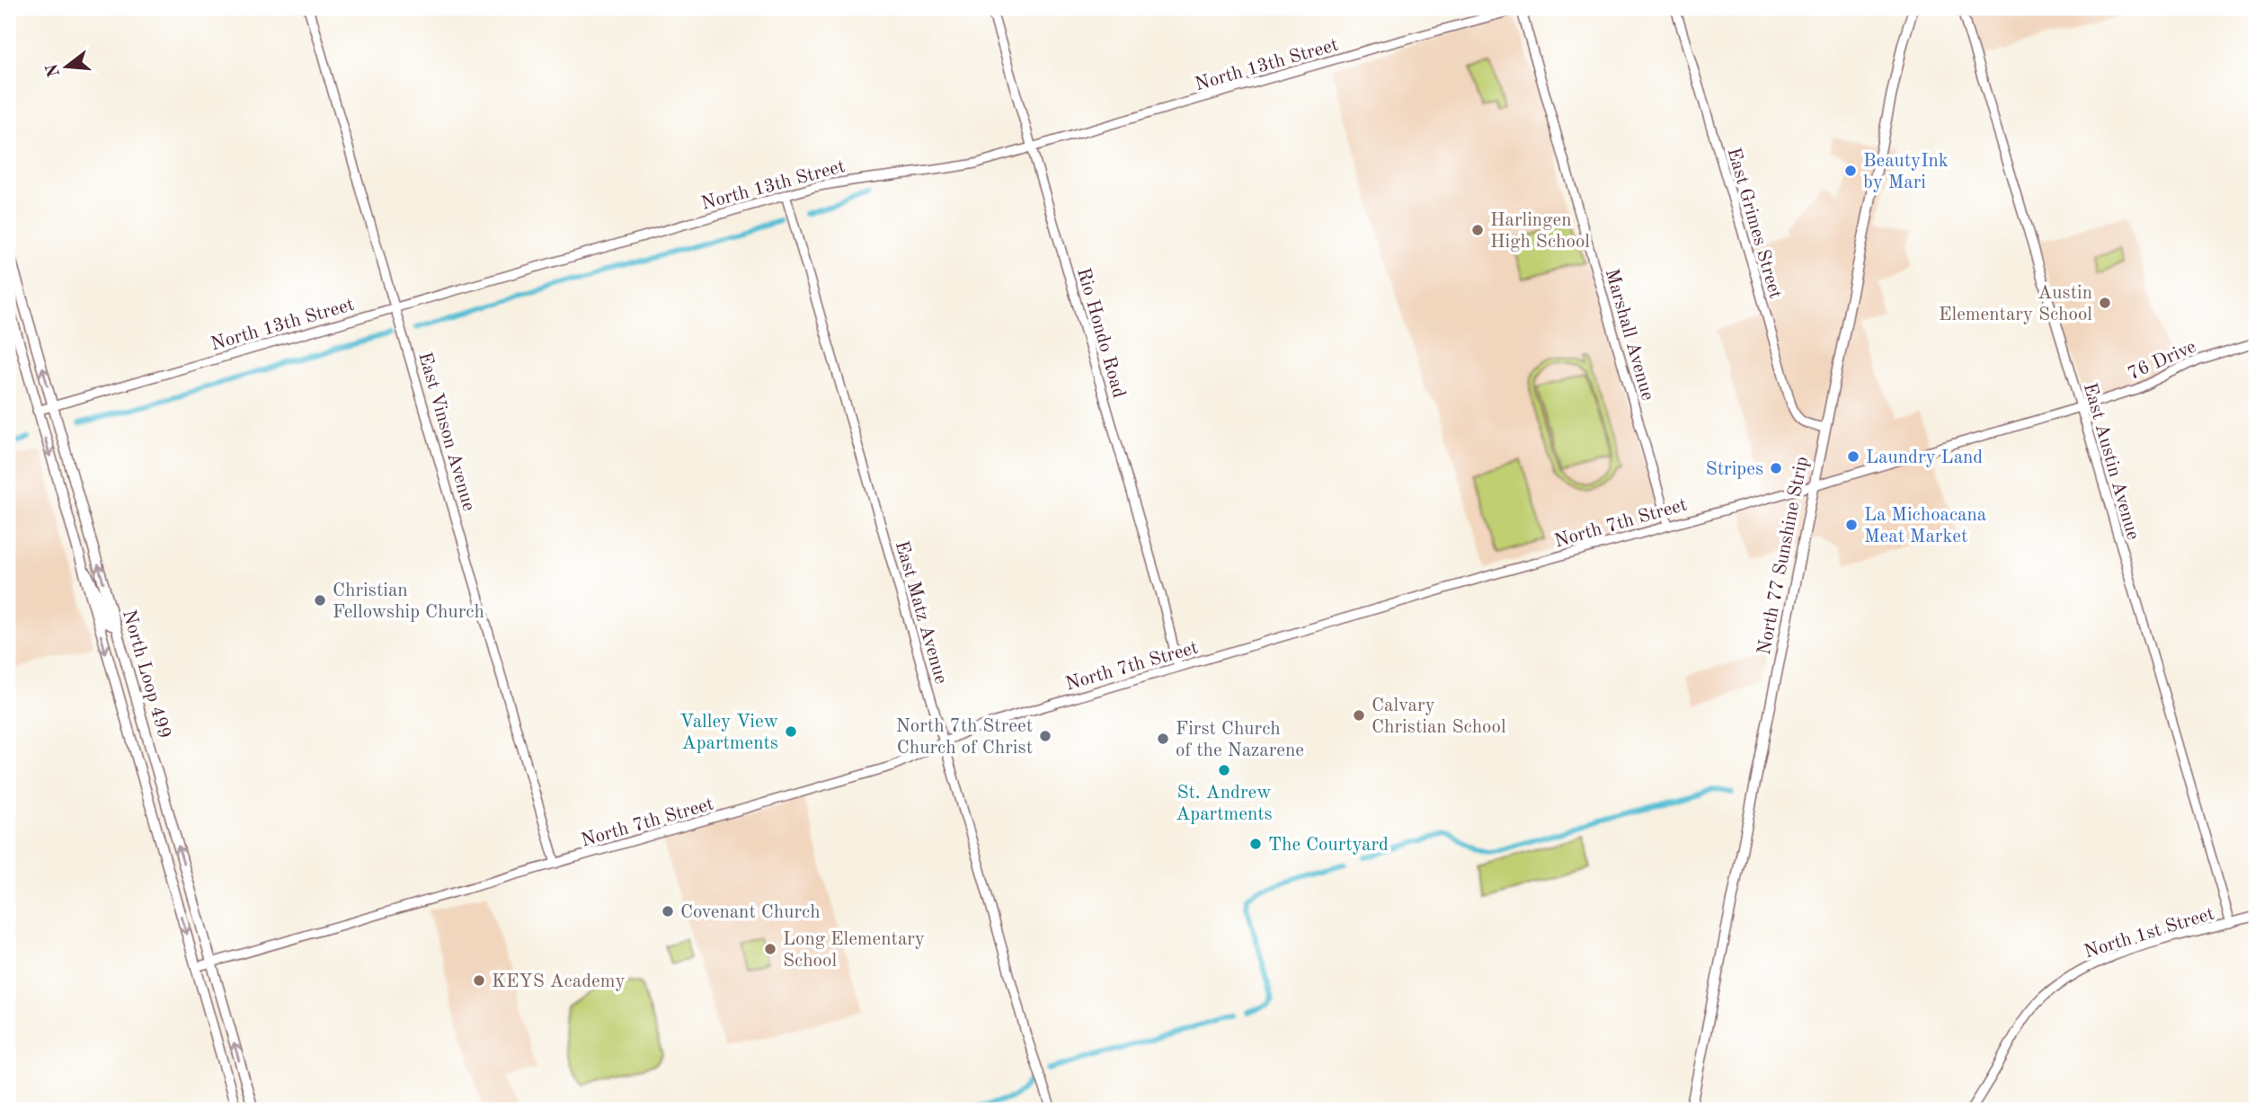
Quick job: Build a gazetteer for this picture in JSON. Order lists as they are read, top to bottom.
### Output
{
  "streets": {
    "main road": ["North 77 Sunshine Strip", "North Loop 499"],
    "street": [
      "North 13th Street",
      "East Grimes Street",
      "Rio Hondo Road",
      "Marshall Avenue",
      "76 Drive",
      "East Vinson Avenue",
      "East Austin Avenue",
      "North 7th Street",
      "East Matz Avenue",
      "North 1st Street"
    ]
  },
  "crossings": [
    ["North 13th Street", "Rio Hondo Road"],
    ["North 13th Street", "Marshall Avenue"],
    ["North 13th Street", "East Vinson Avenue"],
    ["North 13th Street", "East Matz Avenue"],
    ["North 13th Street", "North Loop 499"],
    ["East Grimes Street", "North 77 Sunshine Strip"],
    ["Rio Hondo Road", "North 7th Street"],
    ["Marshall Avenue", "North 7th Street"],
    ["76 Drive", "East Austin Avenue"],
    ["76 Drive", "North 7th Street"],
    ["East Vinson Avenue", "North 7th Street"],
    ["East Austin Avenue", "North 7th Street"],
    ["East Austin Avenue", "North 1st Street"],
    ["North 7th Street", "North 77 Sunshine Strip"],
    ["North 7th Street", "East Matz Avenue"],
    ["North 7th Street", "North Loop 499"]
  ],
  "places": [
    "BeautyInk by Mari",
    "Harlingen High School",
    "Austin Elementary School",
    "Laundry Land",
    "Stripes",
    "La Michoacana Meat Market",
    "Christian Fellowship Church",
    "Calvary Christian School",
    "Valley View Apartments",
    "North 7th Street Church of Christ",
    "First Church of the Nazarene",
    "St. Andrew Apartments",
    "The Courtyard",
    "Covenant Church",
    "Long Elementary School",
    "KEYS Academy"
  ],
  "north": "left"
}
